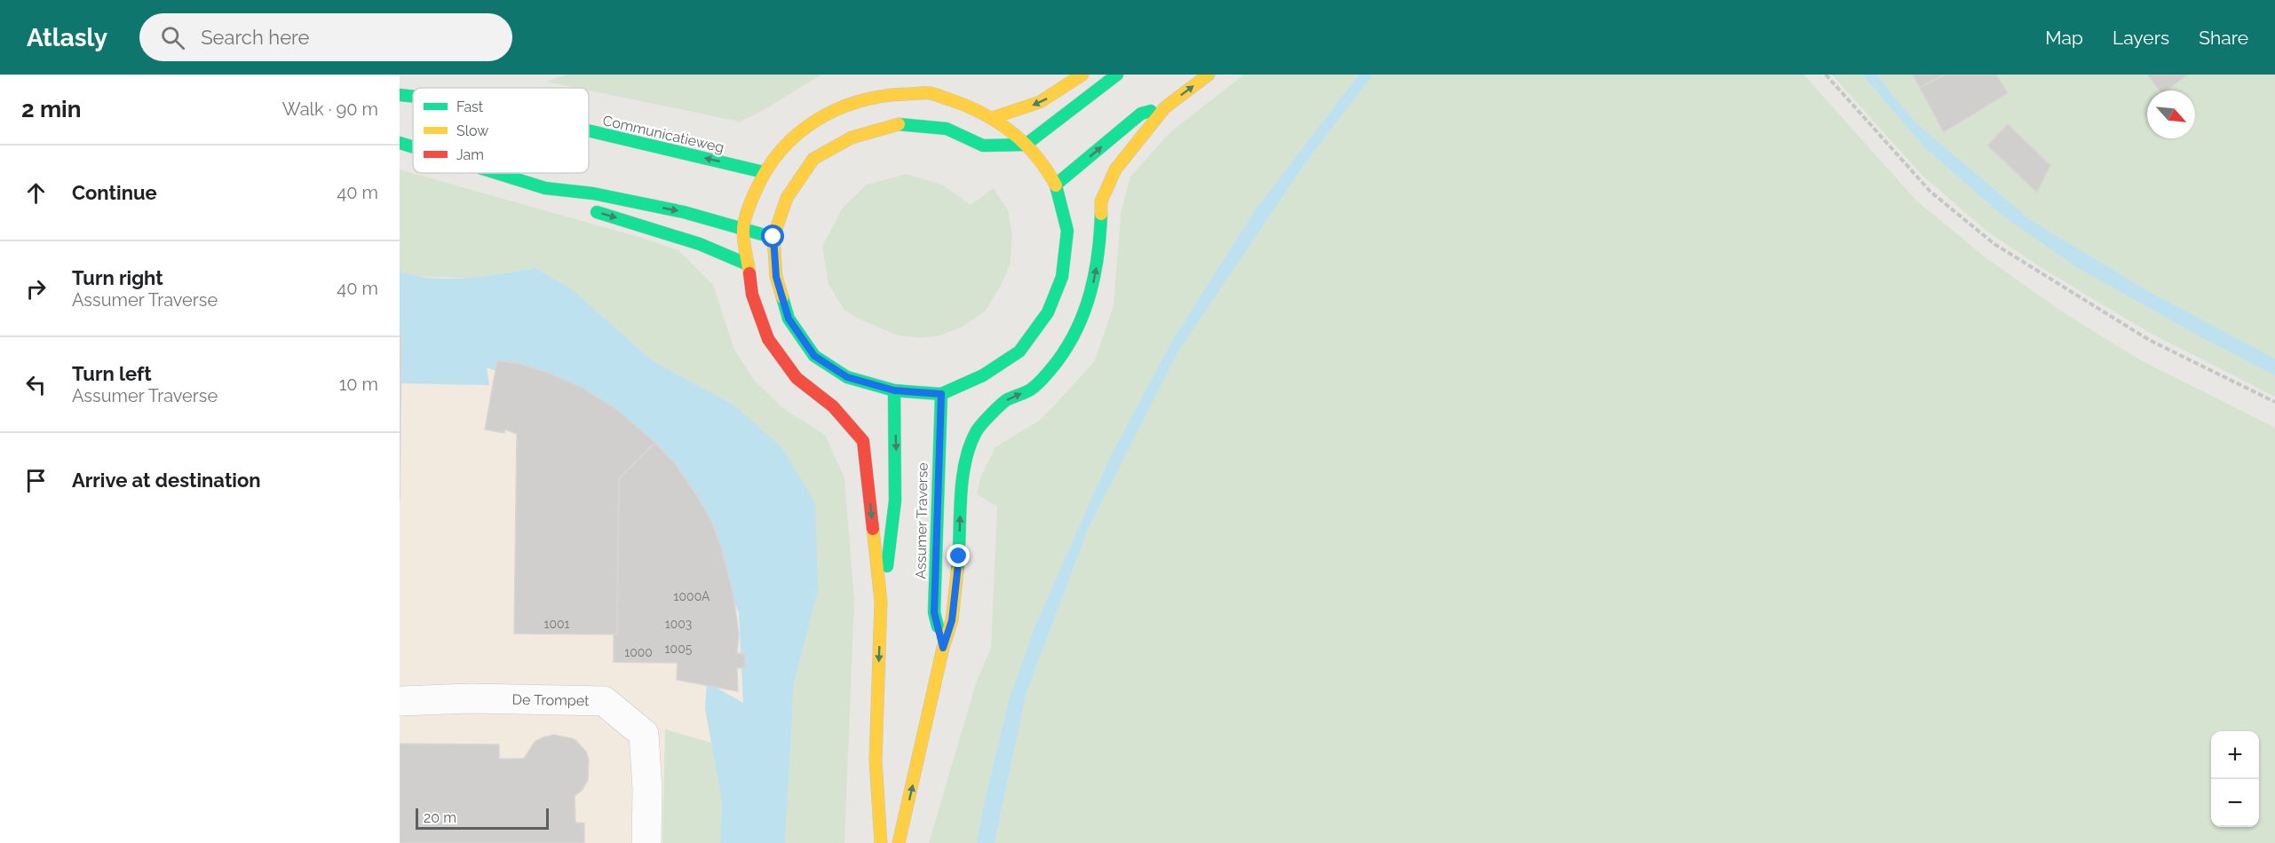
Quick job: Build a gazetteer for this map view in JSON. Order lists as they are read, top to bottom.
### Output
{
  "streets": {
    "main road": ["Communicatieweg", "Assumer Traverse"],
    "street": ["De Trompet"]
  },
  "house_numbers": [
    "1000A",
    "1001",
    "1003",
    "1005",
    "1000"
  ],
  "legend": ["Fast", "Slow", "Jam"],
  "scale_bar": "20 m",
  "north": "bottom right",
  "page": {
    "header": "Atlasly",
    "search": "Search here",
    "nav": ["Map", "Layers", "Share"],
    "heading": ["2 min", "Walk · 90 m"],
    "list": [
      ["Continue", "40 m"],
      ["Turn right", "Assumer Traverse", "40 m"],
      ["Turn left", "Assumer Traverse", "10 m"],
      "Arrive at destination"
    ],
    "map_buttons": ["+", "−"],
    "scale": "20 m"
  }
}
